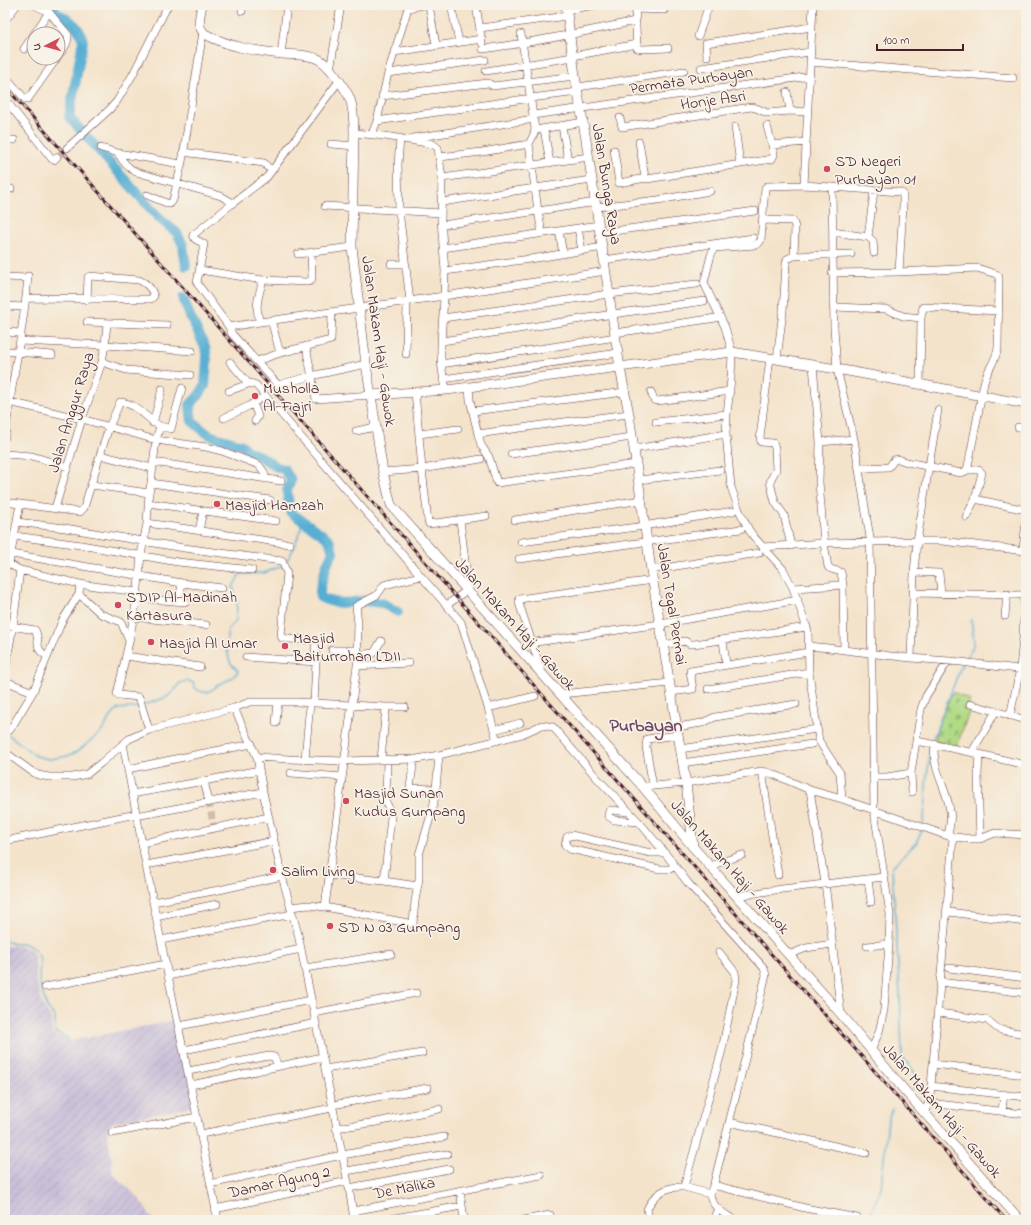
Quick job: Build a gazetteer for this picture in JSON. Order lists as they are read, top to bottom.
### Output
{
  "streets": {
    "street": [
      "Permata Purbayan",
      "Honje Asri",
      "Jalan Bunga Raya",
      "Jalan Makam Haji - Gawok",
      "Jalan Anggur Raya",
      "Jalan Tegal Permai",
      "Damar Agung 2",
      "De Malika"
    ]
  },
  "crossings": [
    ["Permata Purbayan", "Jalan Bunga Raya"],
    ["Jalan Bunga Raya", "Jalan Tegal Permai"],
    ["Jalan Makam Haji - Gawok", "Jalan Tegal Permai"]
  ],
  "districts": ["Purbayan"],
  "places": [
    "SD Negeri Purbayan 01",
    "Musholla Al-Fajri",
    "Masjid Hamzah",
    "SDIP Al-Madinah Kartasura",
    "Masjid Al Umar",
    "Masjid Baiturrohan LDII",
    "Masjid Sunan Kudus Gumpang",
    "Salim Living",
    "SD N 03 Gumpang"
  ],
  "scale_bar": "100 m",
  "north": "left"
}
